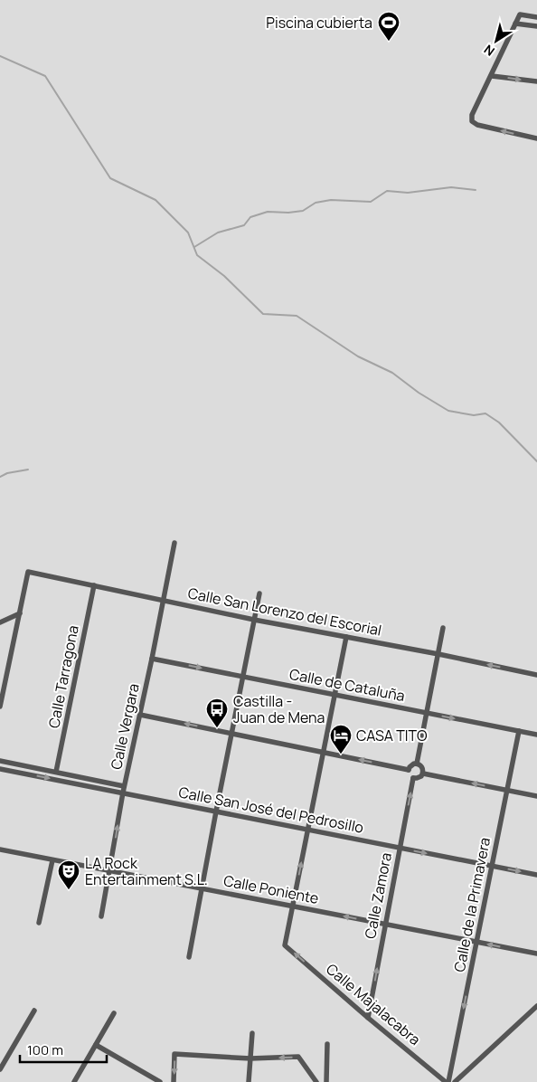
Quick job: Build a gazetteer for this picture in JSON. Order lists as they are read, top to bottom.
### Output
{
  "streets": {
    "street": [
      "Calle San Lorenzo del Escorial",
      "Calle Tarragona",
      "Calle de Cataluña",
      "Calle Vergara",
      "Calle San José del Pedrosillo",
      "Calle Poniente",
      "Calle Zamora",
      "Calle de la Primavera",
      "Calle Majalacabra"
    ]
  },
  "crossings": [
    ["Calle San Lorenzo del Escorial", "Calle Tarragona"],
    ["Calle San Lorenzo del Escorial", "Calle Vergara"],
    ["Calle Tarragona", "Calle San José del Pedrosillo"],
    ["Calle de Cataluña", "Calle Vergara"],
    ["Calle de Cataluña", "Calle de la Primavera"],
    ["Calle Vergara", "Calle San José del Pedrosillo"],
    ["Calle Vergara", "Calle Poniente"],
    ["Calle San José del Pedrosillo", "Calle Zamora"],
    ["Calle San José del Pedrosillo", "Calle de la Primavera"],
    ["Calle Poniente", "Calle Zamora"],
    ["Calle Poniente", "Calle de la Primavera"],
    ["Calle Poniente", "Calle Majalacabra"],
    ["Calle Zamora", "Calle Majalacabra"],
    ["Calle de la Primavera", "Calle Majalacabra"]
  ],
  "one_way": [
    "Calle de Cataluña",
    "Calle Zamora",
    "Calle de la Primavera",
    "Calle Majalacabra"
  ],
  "places": {
    "sports": ["Piscina cubierta"],
    "bus stop": ["Castilla - Juan de Mena"],
    "hotel": ["CASA TITO"],
    "theatre": ["LA Rock Entertainment S.L."]
  },
  "scale_bar": "100 m",
  "north": "bottom left"
}
